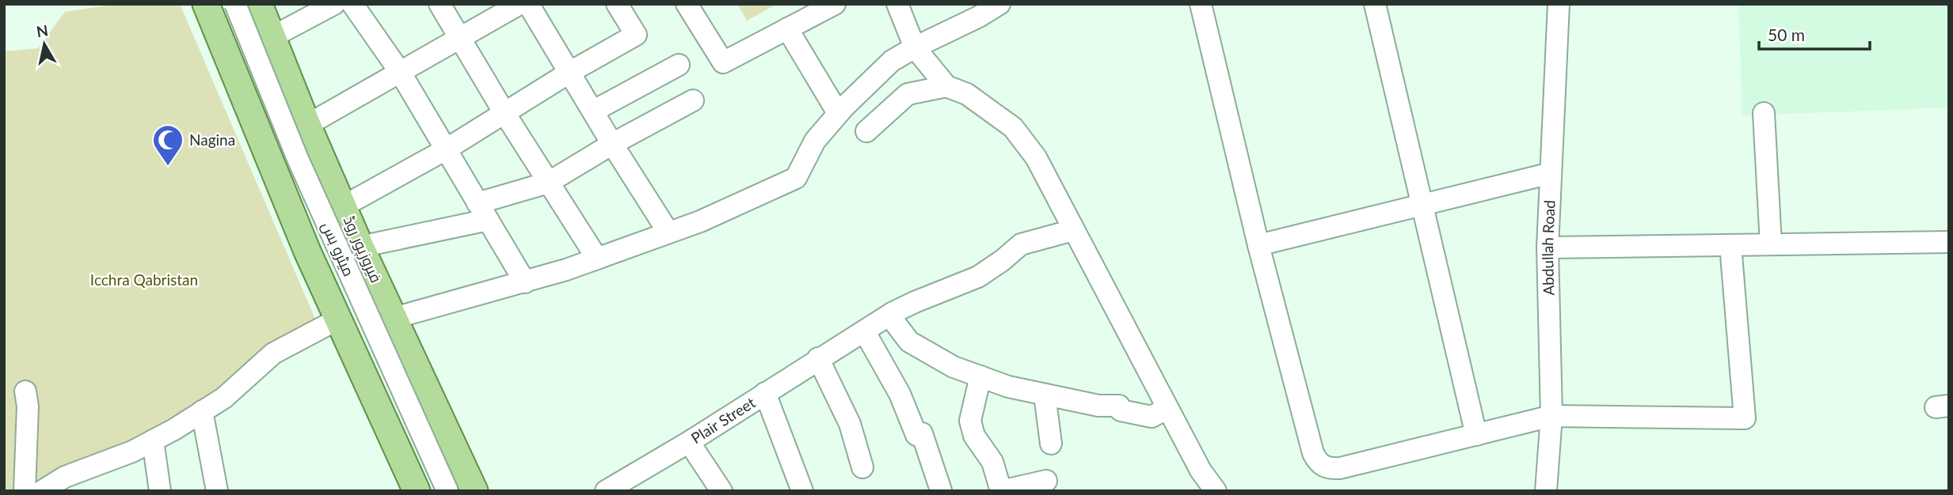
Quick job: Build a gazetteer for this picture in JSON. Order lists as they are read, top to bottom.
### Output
{
  "streets": {
    "main road": ["فیروزپور روڈ"],
    "street": ["Abdullah Road", "میٹرو بس", "Plair Street"]
  },
  "parks": ["Icchra Qabristan"],
  "places": {
    "mosque": ["Nagina"]
  },
  "scale_bar": "50 m",
  "north": "top"
}
